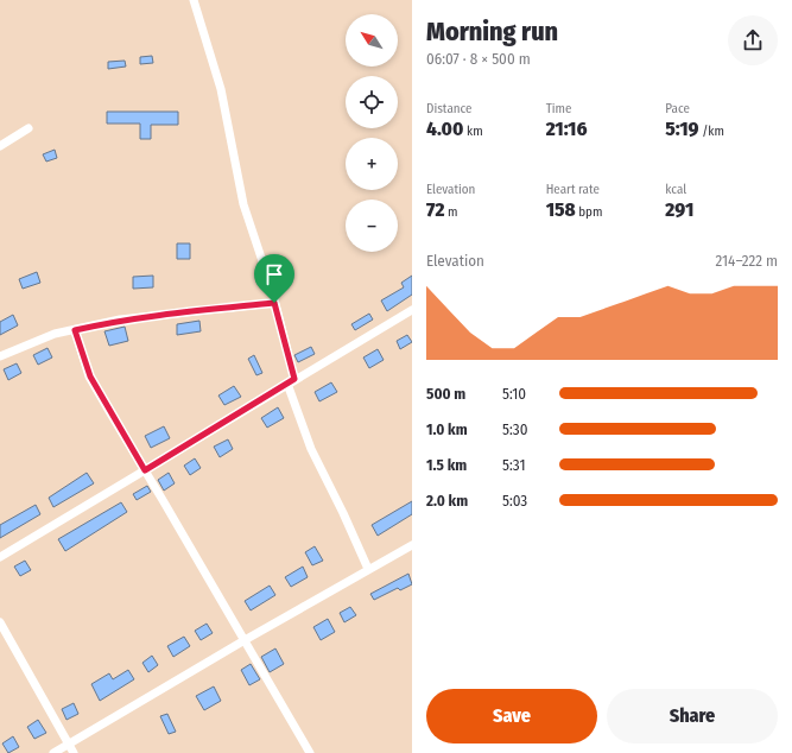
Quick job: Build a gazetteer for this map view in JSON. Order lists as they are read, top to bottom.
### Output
{
  "north": "top left",
  "page": {
    "heading": ["Morning run", "06:07 · 8 × 500 m"],
    "map_buttons": ["+", "−"],
    "stats": [
      ["Distance", "4.00 km"],
      ["Time", "21:16"],
      ["Pace", "5:19 /km"],
      ["Elevation", "72 m"],
      ["Heart rate", "158 bpm"],
      ["kcal", "291"]
    ],
    "chart": ["Elevation", "214–222 m"],
    "list": [
      {
        "name": "500 m",
        "note": "5:10"
      },
      {
        "name": "1.0 km",
        "note": "5:30"
      },
      {
        "name": "1.5 km",
        "note": "5:31"
      },
      {
        "name": "2.0 km",
        "note": "5:03"
      }
    ],
    "buttons": ["Save", "Share"]
  }
}
